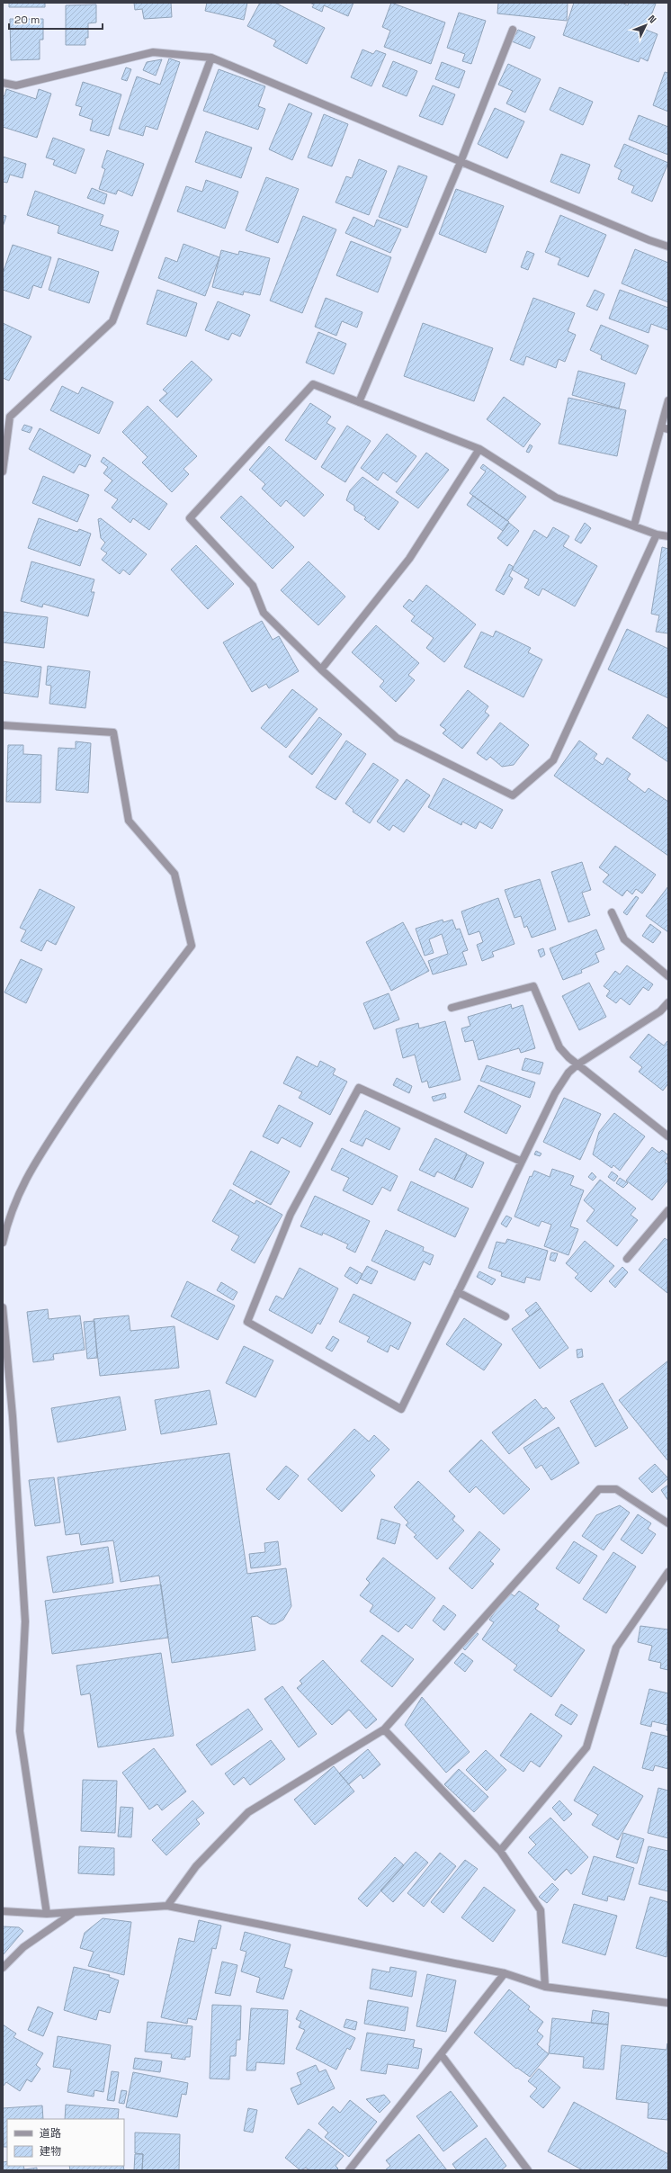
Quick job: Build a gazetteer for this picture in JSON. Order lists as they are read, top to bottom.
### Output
{
  "legend": ["道路", "建物"],
  "scale_bar": "20 m",
  "north": "top right"
}
